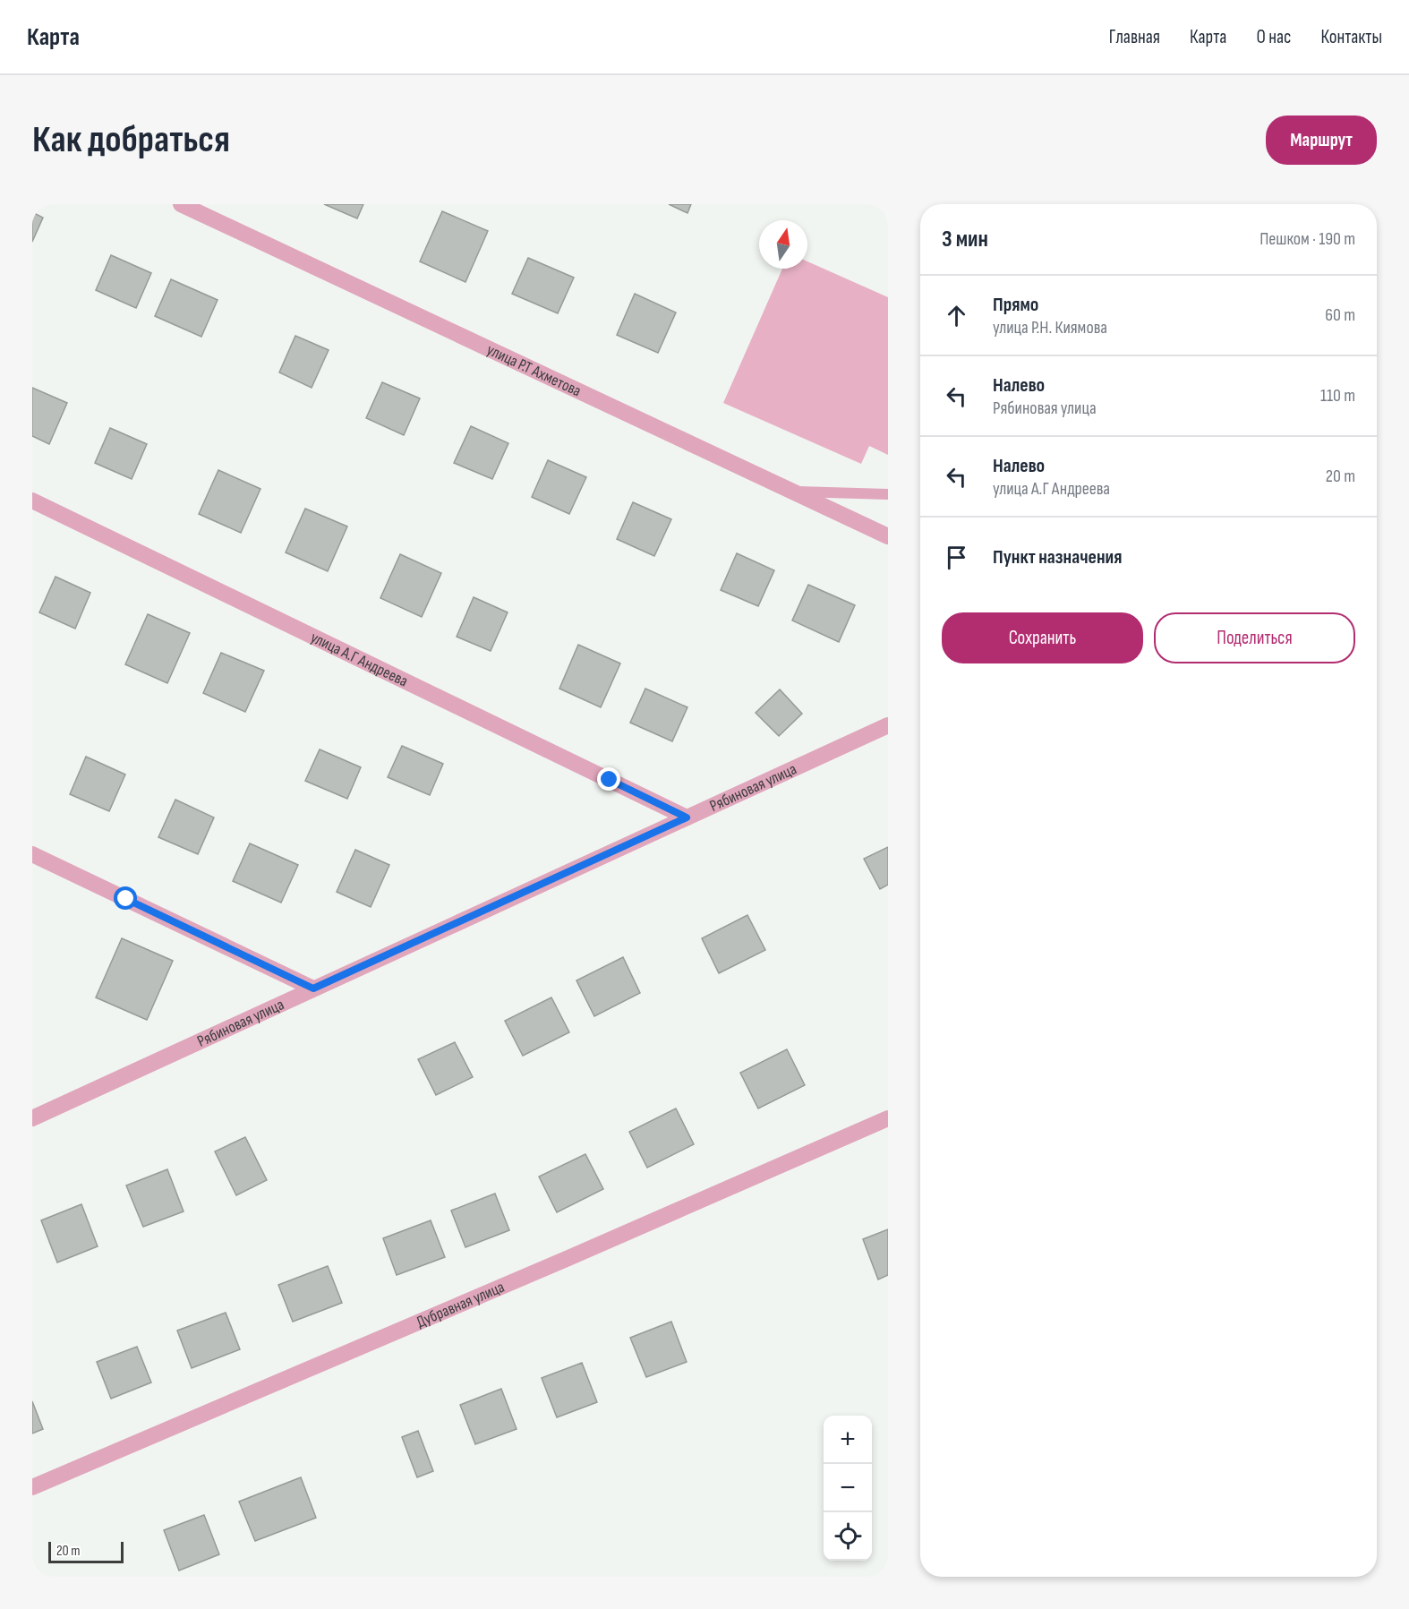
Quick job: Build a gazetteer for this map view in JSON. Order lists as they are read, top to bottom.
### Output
{
  "streets": {
    "street": [
      "улица Р.Т Ахметова",
      "улица А.Г Андреева",
      "Рябиновая улица",
      "Дубравная улица"
    ]
  },
  "crossings": [
    ["улица А.Г Андреева", "Рябиновая улица"]
  ],
  "scale_bar": "20 m",
  "north": "top",
  "page": {
    "header": "Карта",
    "nav": [
      "Главная",
      "Карта",
      "О нас",
      "Контакты"
    ],
    "buttons": [
      "Маршрут",
      ["Сохранить", "Поделиться"]
    ],
    "title": "Как добраться",
    "heading": ["3 мин", "Пешком · 190 m"],
    "list": [
      ["Прямо", "улица Р.Н. Киямова", "60 m"],
      ["Налево", "Рябиновая улица", "110 m"],
      ["Налево", "улица А.Г Андреева", "20 m"],
      "Пункт назначения"
    ],
    "map_buttons": ["+", "−"],
    "scale": "20 m"
  }
}
